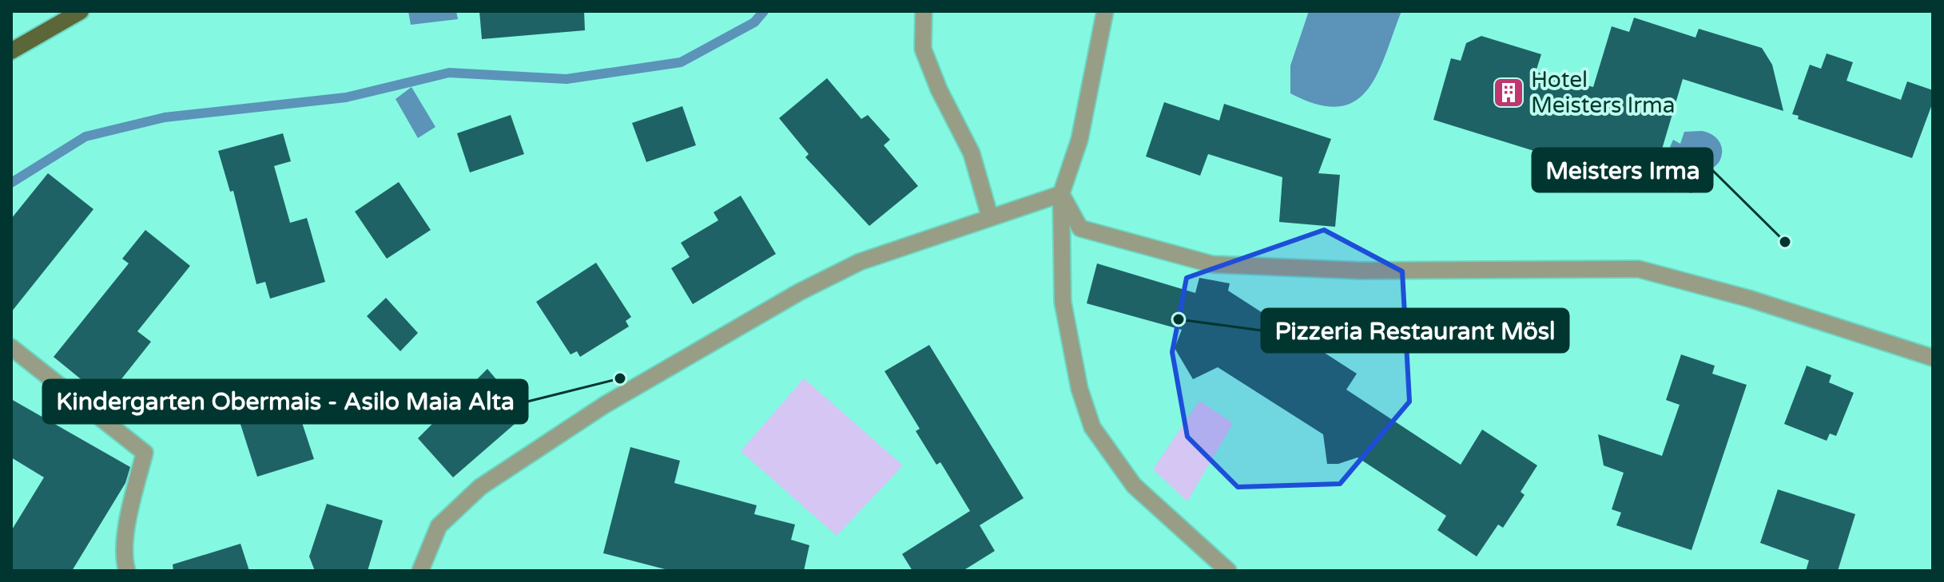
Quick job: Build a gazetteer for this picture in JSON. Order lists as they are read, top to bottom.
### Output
{
  "places": {
    "building": ["Hotel Meisters Irma"],
    "other": ["Meisters Irma", "Pizzeria Restaurant Mösl", "Kindergarten Obermais - Asilo Maia Alta"]
  }
}
